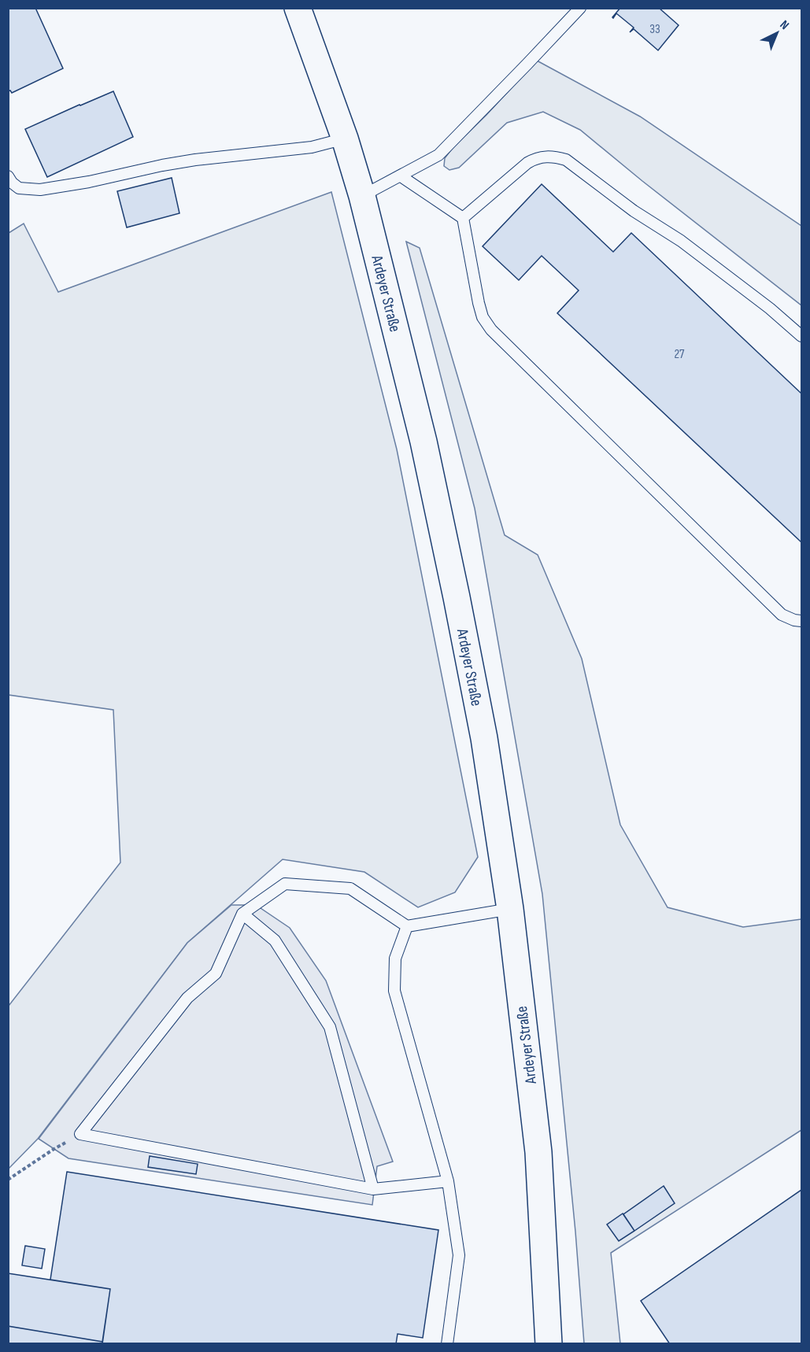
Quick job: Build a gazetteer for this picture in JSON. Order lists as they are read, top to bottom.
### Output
{
  "streets": {
    "main road": ["Ardeyer Straße"]
  },
  "house_numbers": ["33", "27"],
  "north": "top right"
}
